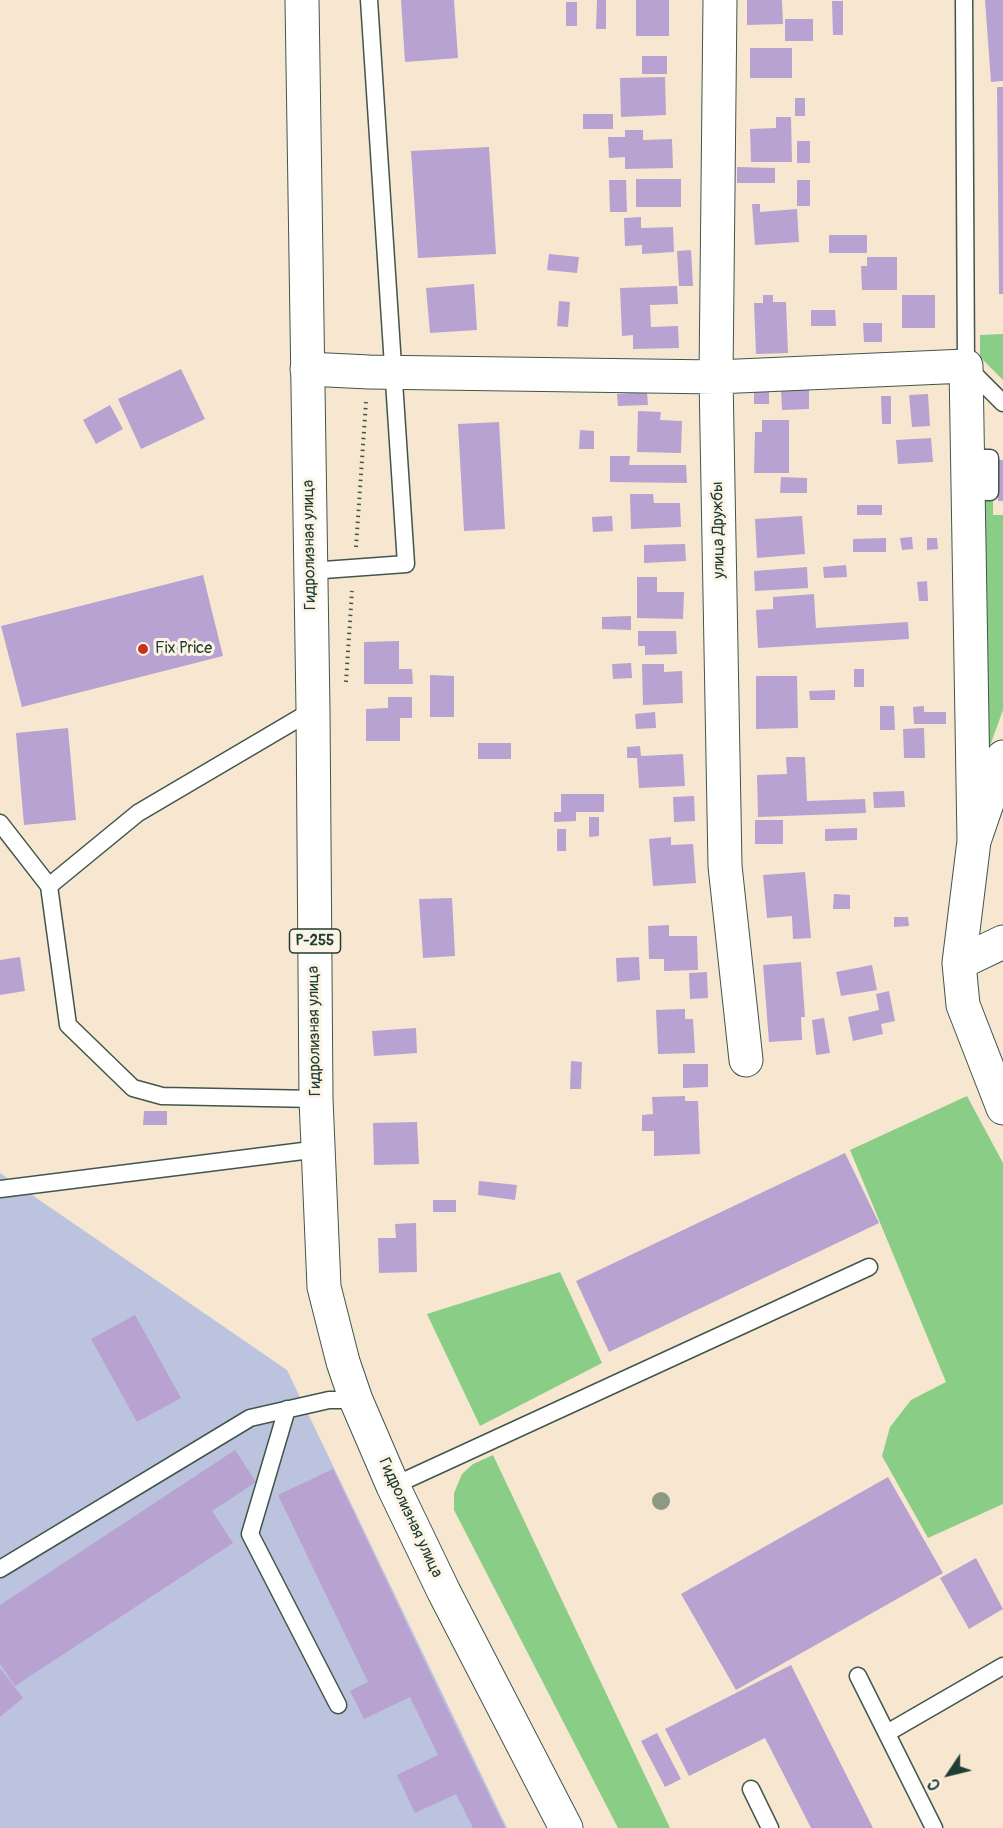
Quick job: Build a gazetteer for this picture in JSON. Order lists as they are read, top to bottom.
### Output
{
  "streets": {
    "main road": ["улица Дружбы", "Гидролизная улица", "Р-255"]
  },
  "places": ["Fix Price"],
  "north": "bottom left"
}
